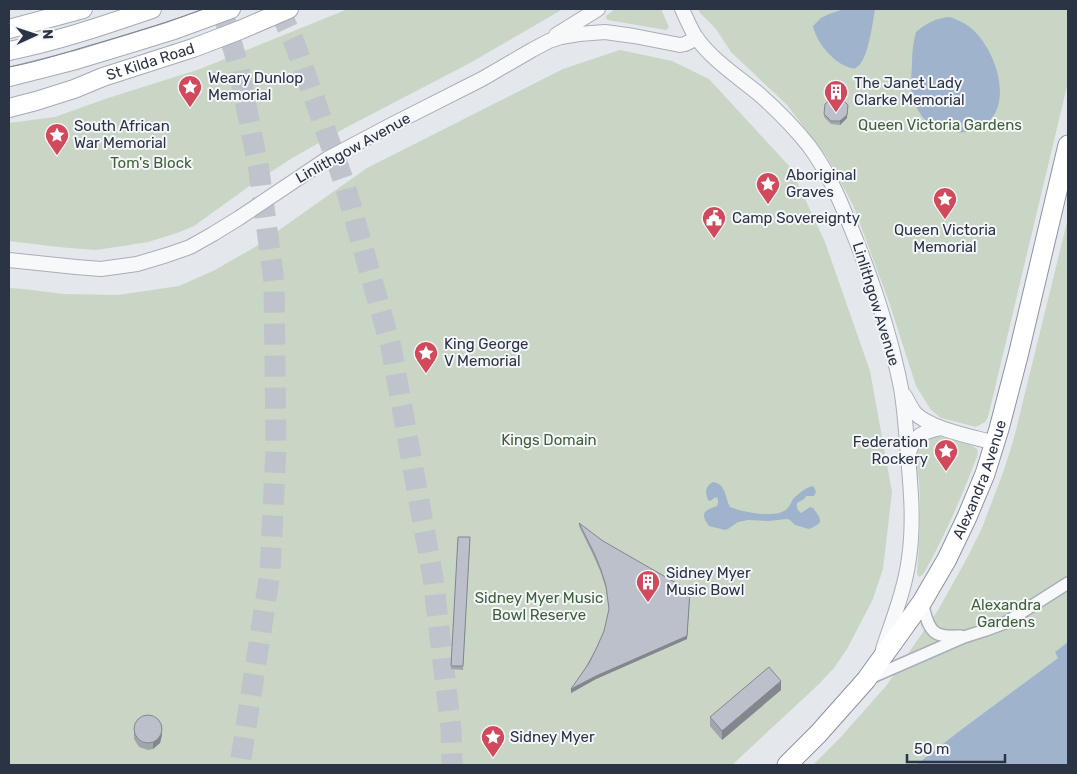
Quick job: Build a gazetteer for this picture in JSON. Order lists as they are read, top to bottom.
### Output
{
  "streets": {
    "highway": ["Alexandra Avenue"],
    "main road": ["St Kilda Road"],
    "street": ["Linlithgow Avenue"]
  },
  "crossings": [
    ["Linlithgow Avenue", "Alexandra Avenue"]
  ],
  "parks": [
    "Queen Victoria Gardens",
    "Tom's Block",
    "Kings Domain",
    "Sidney Myer Music Bowl Reserve",
    "Alexandra Gardens"
  ],
  "places": {
    "place": [
      "Weary Dunlop Memorial",
      "South African War Memorial",
      "Aboriginal Graves",
      "Queen Victoria Memorial",
      "King George V Memorial",
      "Federation Rockery",
      "Sidney Myer"
    ],
    "building": ["The Janet Lady Clarke Memorial", "Sidney Myer Music Bowl"],
    "public building": ["Camp Sovereignty"]
  },
  "scale_bar": "50 m",
  "north": "right"
}
